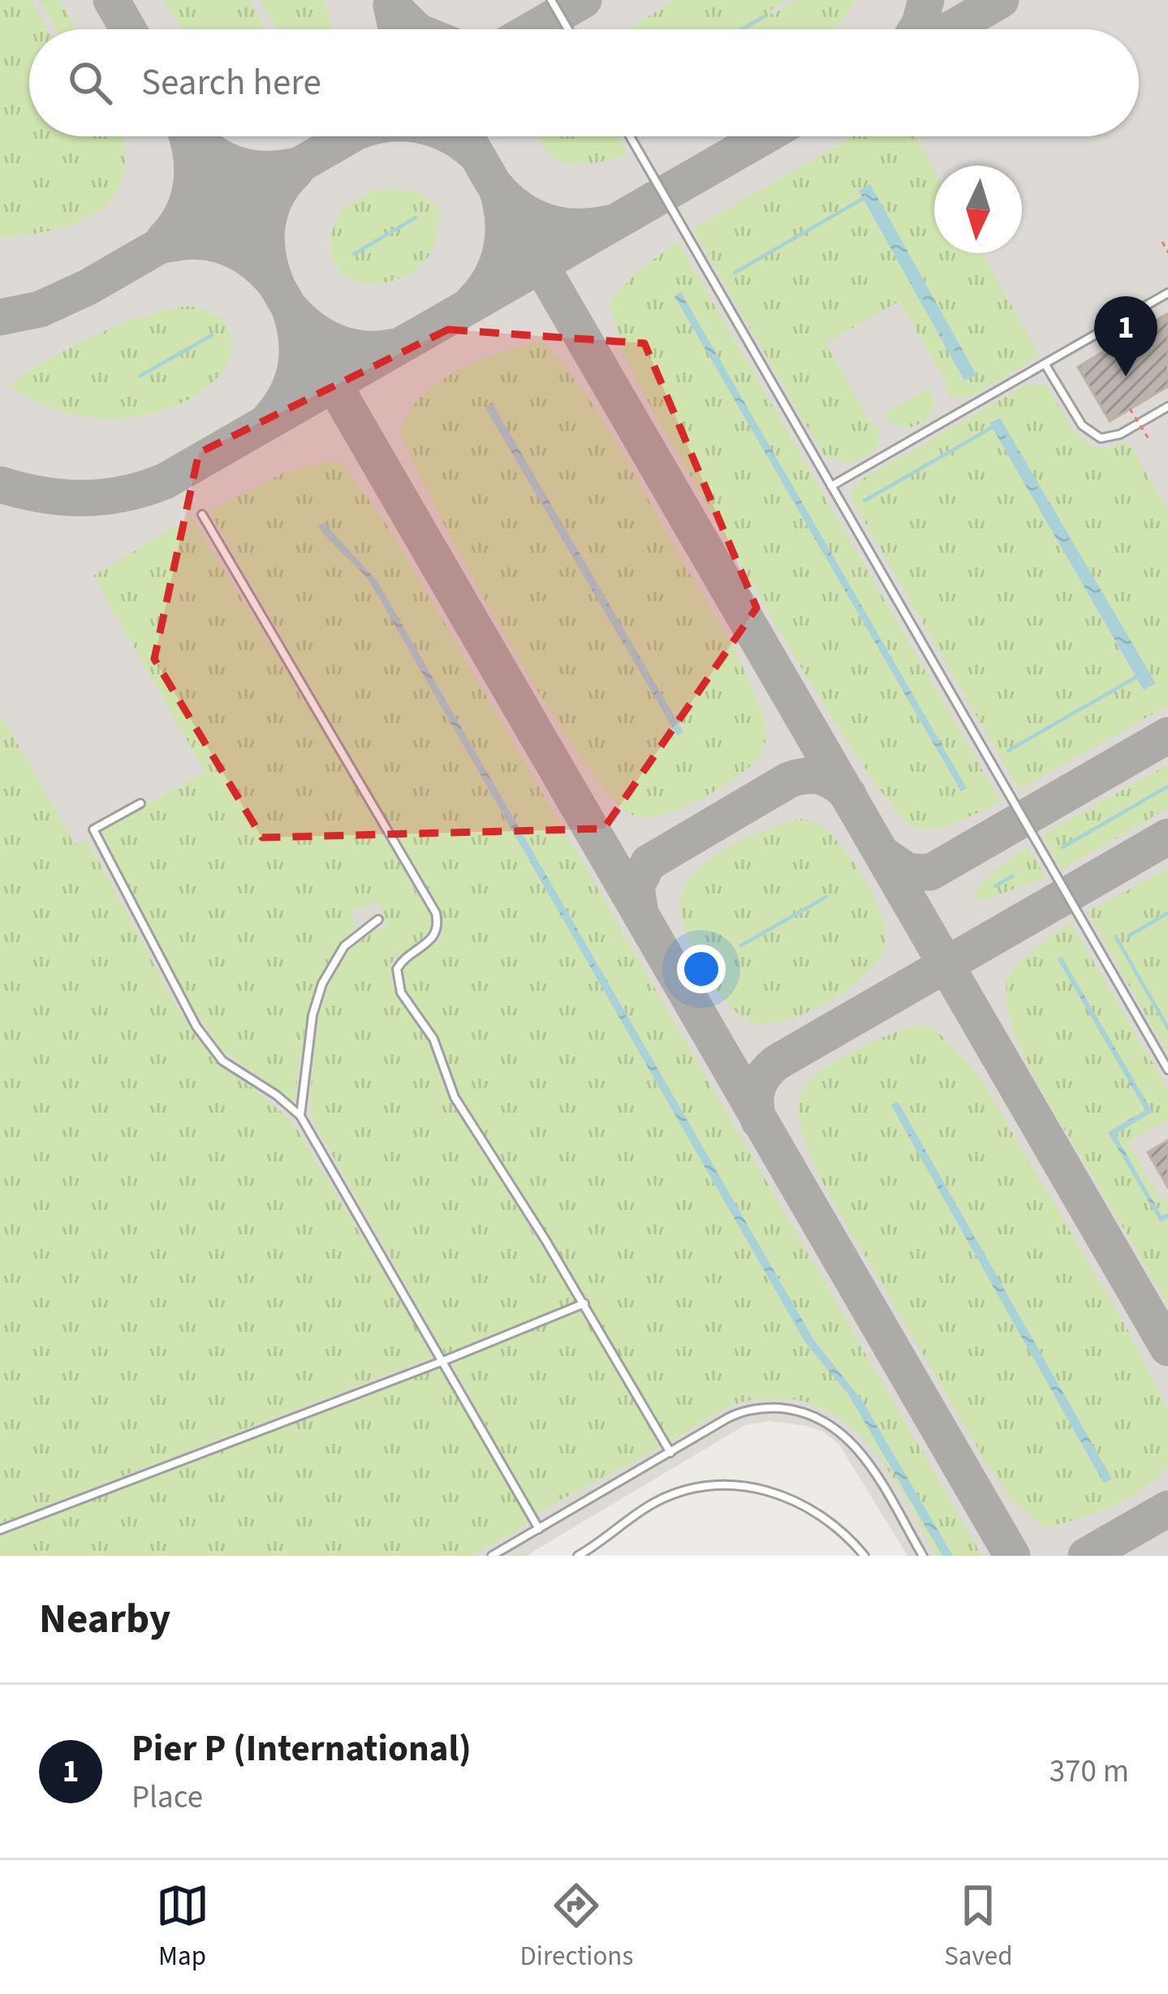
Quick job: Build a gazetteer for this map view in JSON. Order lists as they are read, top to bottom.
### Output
{
  "north": "bottom",
  "page": {
    "search": "Search here",
    "pins": "1",
    "heading": "Nearby",
    "list": [
      {
        "mark": "1",
        "name": "Pier P (International)",
        "note": "Place",
        "value": "370 m"
      }
    ],
    "nav": ["Map", "Directions", "Saved"]
  }
}
